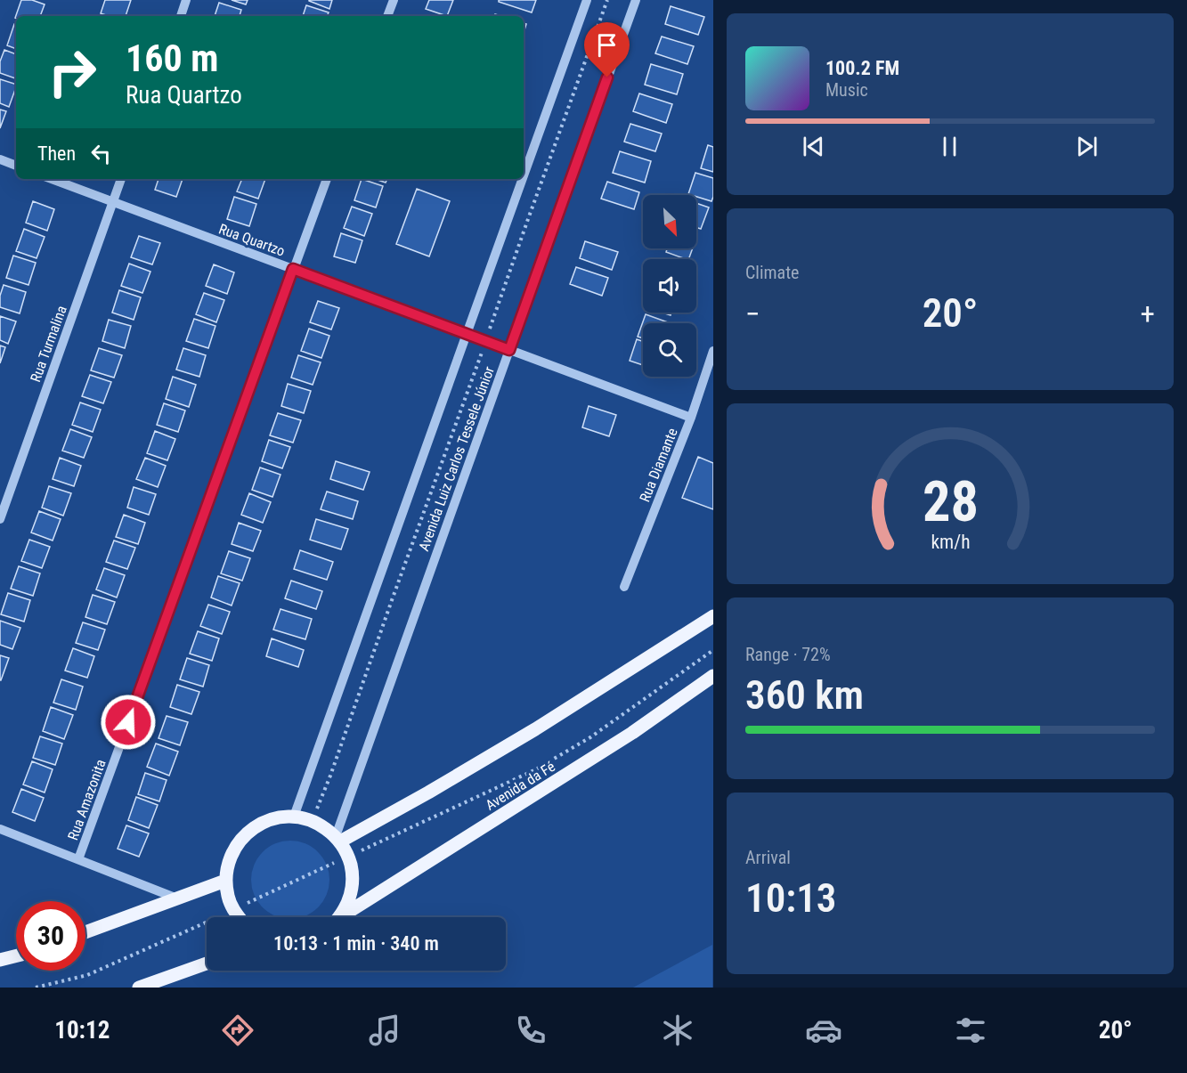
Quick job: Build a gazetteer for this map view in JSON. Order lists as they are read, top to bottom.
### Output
{
  "streets": {
    "main road": ["Avenida da Fé"],
    "street": [
      "Rua Quartzo",
      "Rua Turmalina",
      "Avenida Luiz Carlos Tessele Júnior",
      "Rua Diamante",
      "Rua Amazonita"
    ]
  },
  "crossings": [
    ["Rua Quartzo", "Rua Turmalina"],
    ["Rua Quartzo", "Avenida Luiz Carlos Tessele Júnior"],
    ["Rua Quartzo", "Rua Diamante"],
    ["Rua Quartzo", "Rua Amazonita"]
  ],
  "north": "bottom right",
  "page": {
    "turn": ["160 m", "Rua Quartzo"],
    "song": ["100.2 FM", "Music"],
    "then": "Then",
    "tile": [
      "Climate",
      ["Range · 72%", "360 km"],
      ["Arrival", "10:13"]
    ],
    "heat": ["−", "20°", "+"],
    "limit": "30",
    "trip": "10:13 · 1 min · 340 m",
    "tabs": ["10:12", "20°"],
    "gauge": ["28", "km/h"]
  }
}
